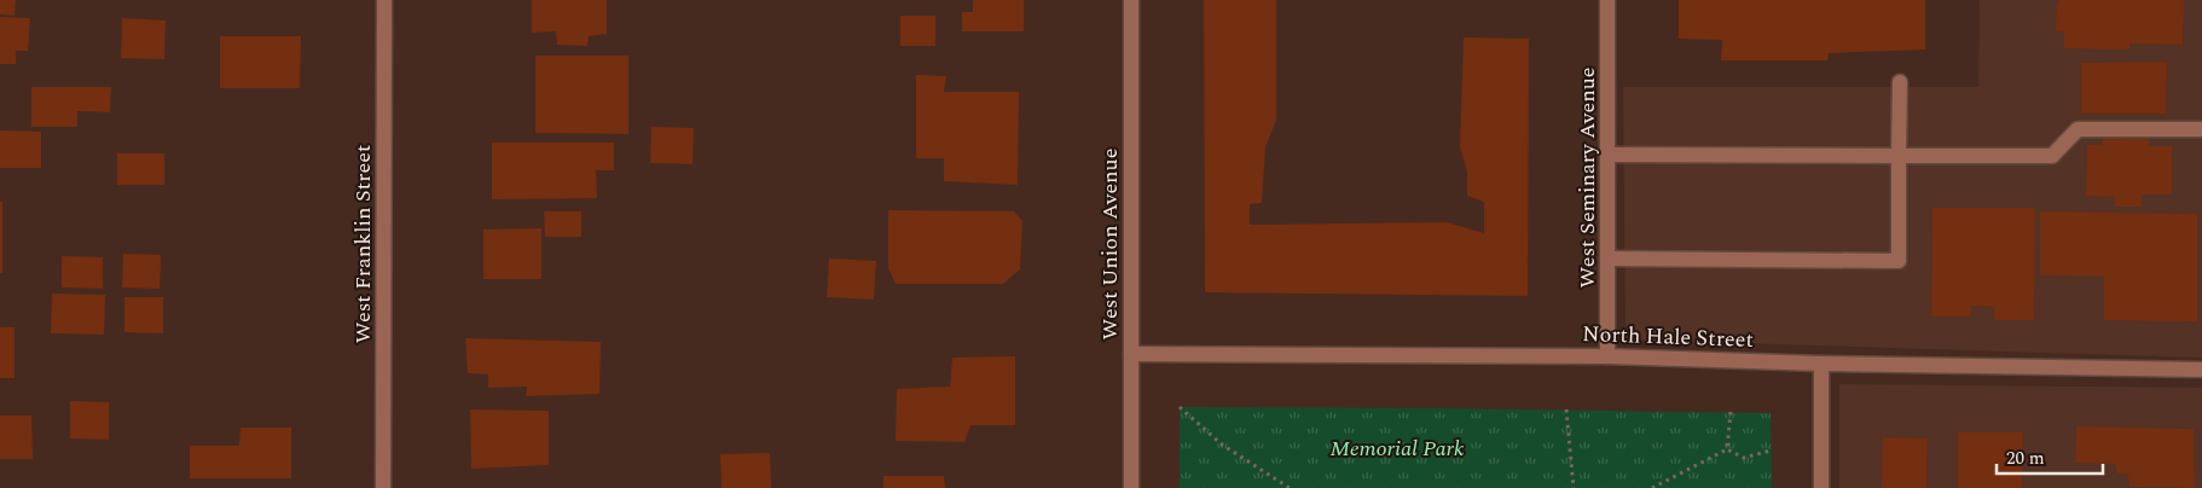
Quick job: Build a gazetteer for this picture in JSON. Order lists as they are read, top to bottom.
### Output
{
  "streets": {
    "street": [
      "West Seminary Avenue",
      "West Franklin Street",
      "West Union Avenue",
      "North Hale Street"
    ]
  },
  "crossings": [
    ["West Seminary Avenue", "North Hale Street"],
    ["West Union Avenue", "North Hale Street"]
  ],
  "parks": ["Memorial Park"],
  "scale_bar": "20 m"
}
